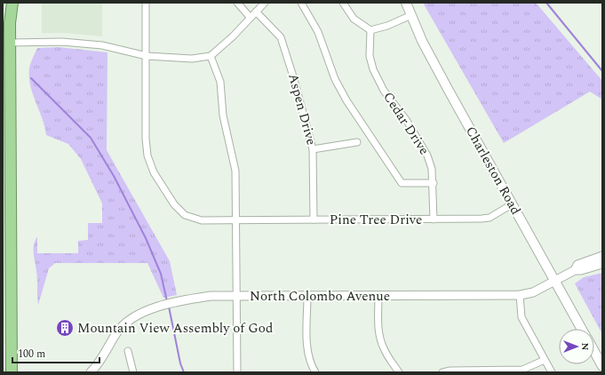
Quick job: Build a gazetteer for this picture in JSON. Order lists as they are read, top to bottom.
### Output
{
  "streets": {
    "main road": ["Charleston Road"],
    "street": [
      "Aspen Drive",
      "Cedar Drive",
      "Pine Tree Drive",
      "North Colombo Avenue"
    ]
  },
  "crossings": [
    ["Aspen Drive", "Pine Tree Drive"],
    ["Cedar Drive", "Pine Tree Drive"],
    ["Charleston Road", "Pine Tree Drive"],
    ["Charleston Road", "North Colombo Avenue"]
  ],
  "places": {
    "building": ["Mountain View Assembly of God"]
  },
  "scale_bar": "100 m",
  "north": "right"
}
